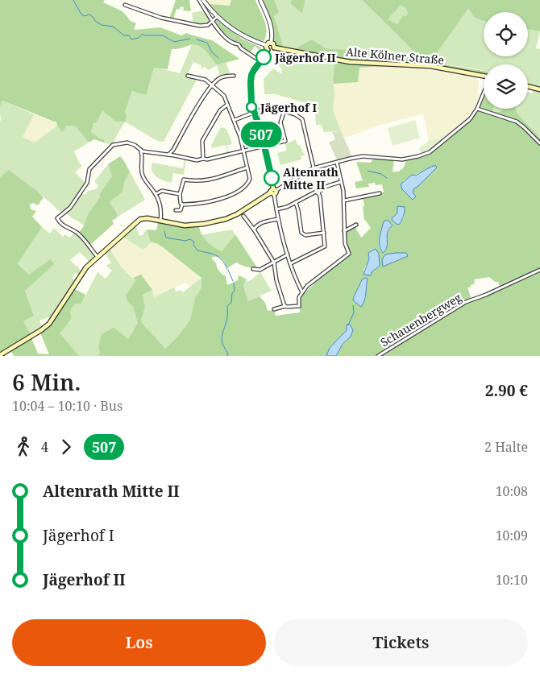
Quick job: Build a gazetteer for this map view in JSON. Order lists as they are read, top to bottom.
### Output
{
  "streets": {
    "main road": ["Alte Kölner Straße"],
    "street": ["Schauenbergweg"]
  },
  "places": ["Jägerhof II", "Jägerhof I", "Altenrath Mitte II"],
  "lines": ["bus line 507"],
  "page": {
    "on_map": "507",
    "heading": ["6 Min.", "10:04 – 10:10 · Bus", "2.90 €"],
    "legs": ["4", "507", "2 Halte"],
    "list": [
      {
        "name": "Altenrath Mitte II",
        "value": "10:08"
      },
      {
        "name": "Jägerhof I",
        "value": "10:09"
      },
      {
        "name": "Jägerhof II",
        "value": "10:10"
      }
    ],
    "buttons": ["Los", "Tickets"]
  }
}
